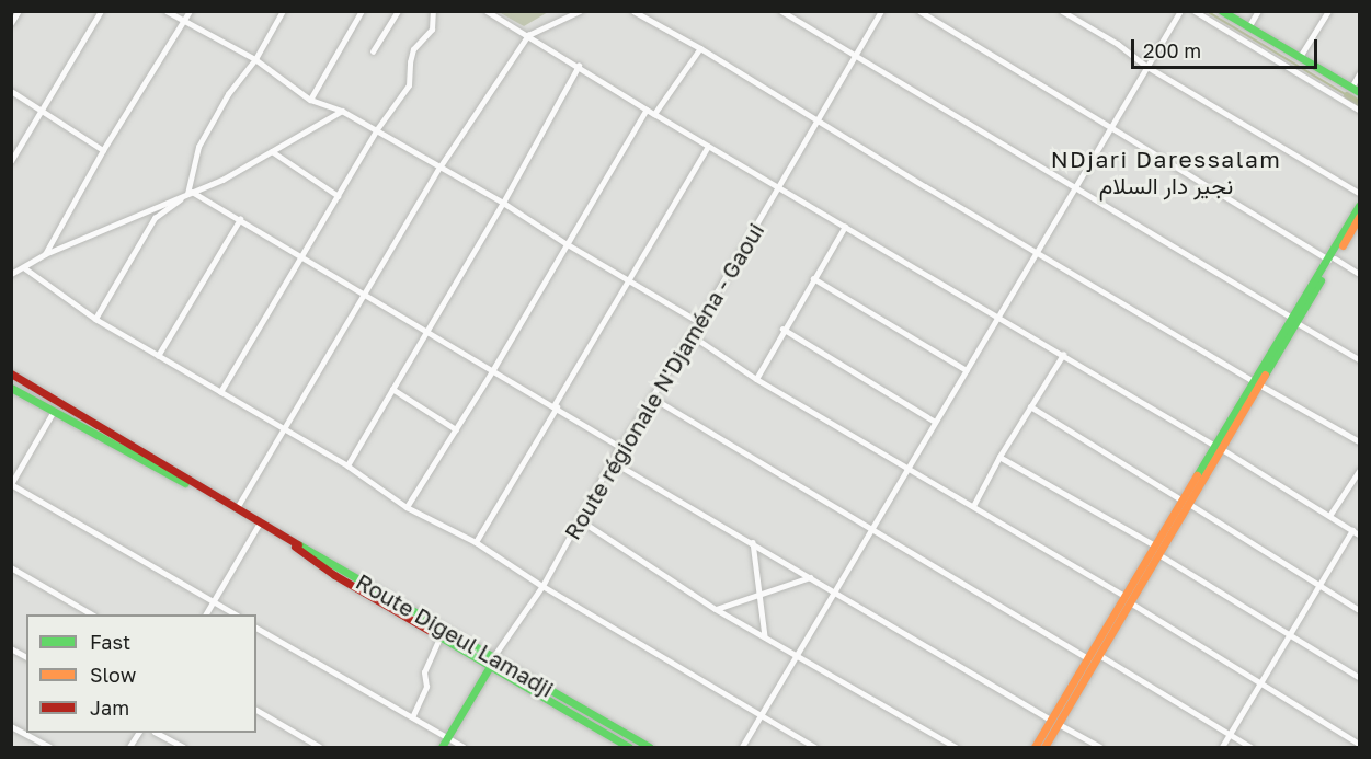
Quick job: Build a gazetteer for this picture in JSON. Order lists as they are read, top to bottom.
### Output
{
  "streets": {
    "main road": ["Route régionale N'Djaména - Gaoui", "Route Digeul Lamadji"]
  },
  "crossings": [
    ["Route régionale N'Djaména - Gaoui", "Route Digeul Lamadji"]
  ],
  "districts": ["NDjari Daressalam نجير دار السلام"],
  "legend": ["Fast", "Slow", "Jam"],
  "scale_bar": "200 m"
}
